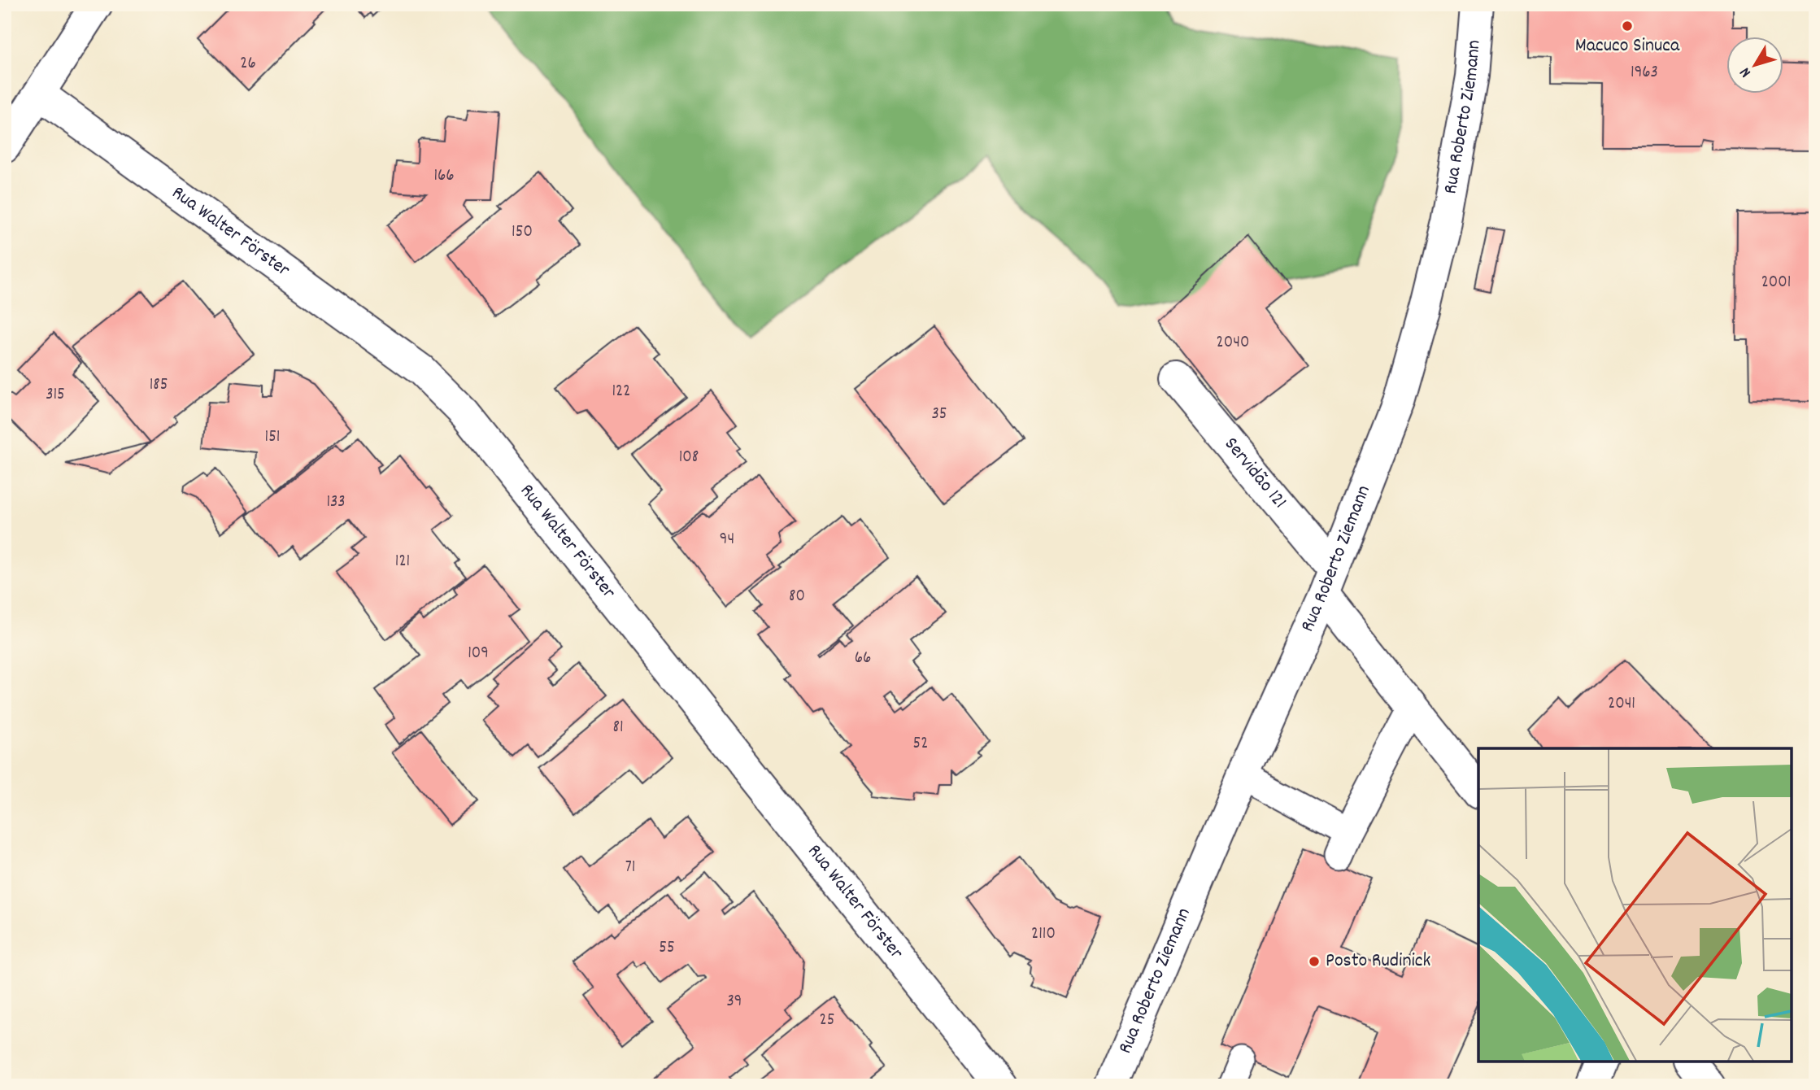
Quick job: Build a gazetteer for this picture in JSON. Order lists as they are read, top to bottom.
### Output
{
  "streets": {
    "street": ["Rua Roberto Ziemann", "Rua Walter Förster", "Servidão 121"]
  },
  "crossings": [
    ["Rua Roberto Ziemann", "Servidão 121"]
  ],
  "places": ["Macuco Sinuca", "Posto Rudinick"],
  "house_numbers": [
    "26",
    "1963",
    "166",
    "150",
    "2001",
    "2040",
    "185",
    "122",
    "315",
    "35",
    "151",
    "108",
    "133",
    "94",
    "121",
    "80",
    "109",
    "66",
    "2041",
    "81",
    "52",
    "71",
    "2110",
    "55",
    "39",
    "25"
  ],
  "north": "bottom left"
}
